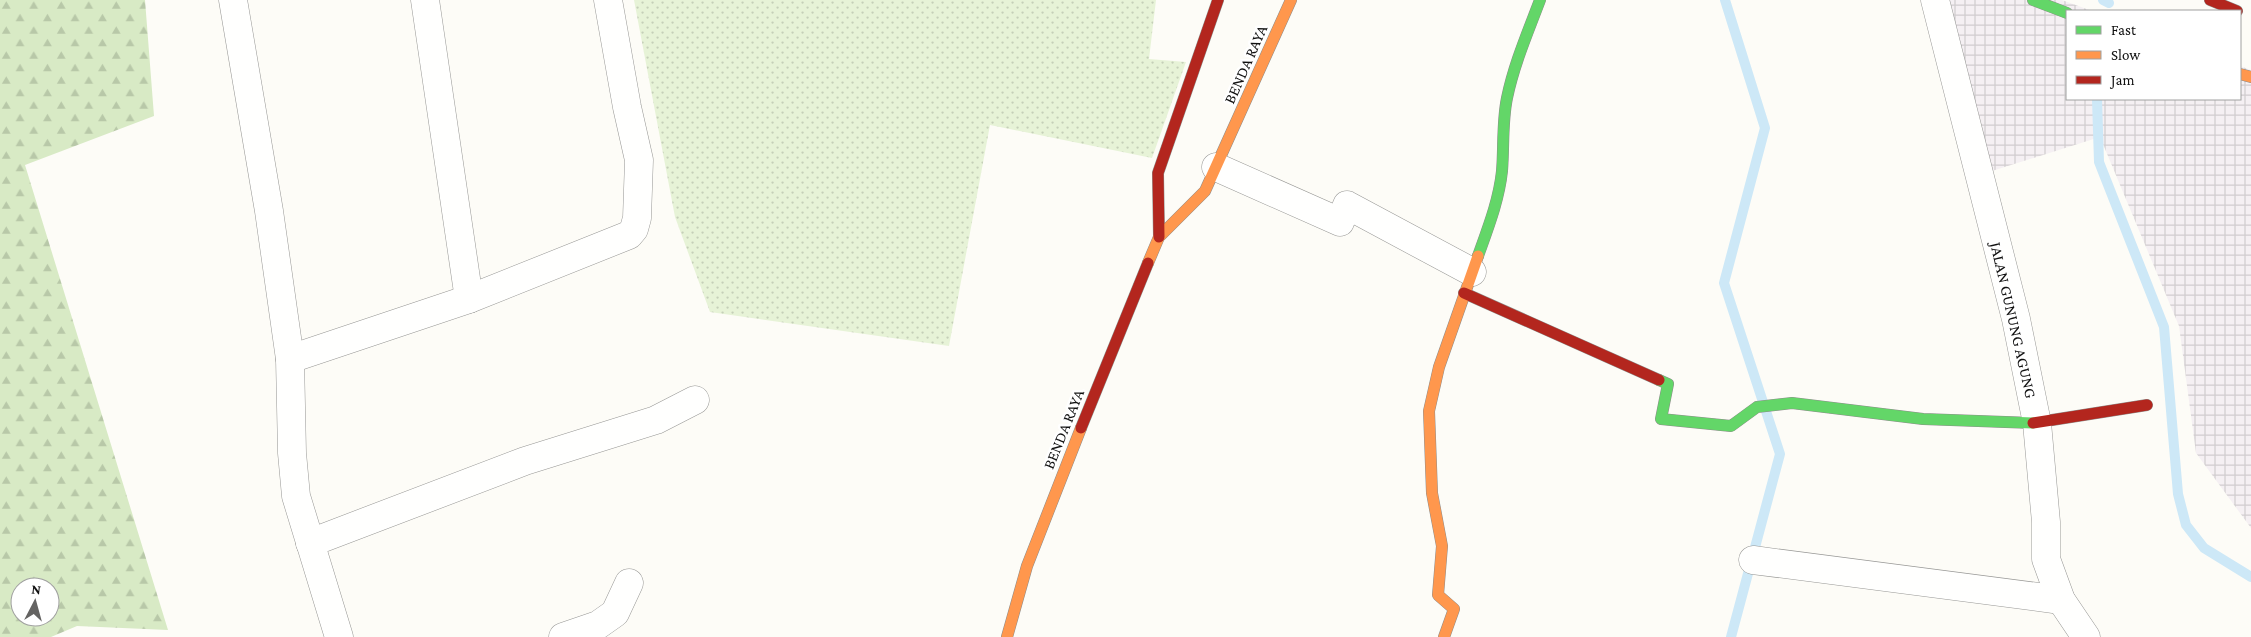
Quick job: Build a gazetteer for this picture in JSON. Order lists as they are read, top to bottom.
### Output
{
  "streets": {
    "street": ["BENDA RAYA", "JALAN GUNUNG AGUNG"]
  },
  "legend": ["Fast", "Slow", "Jam"],
  "north": "top"
}
